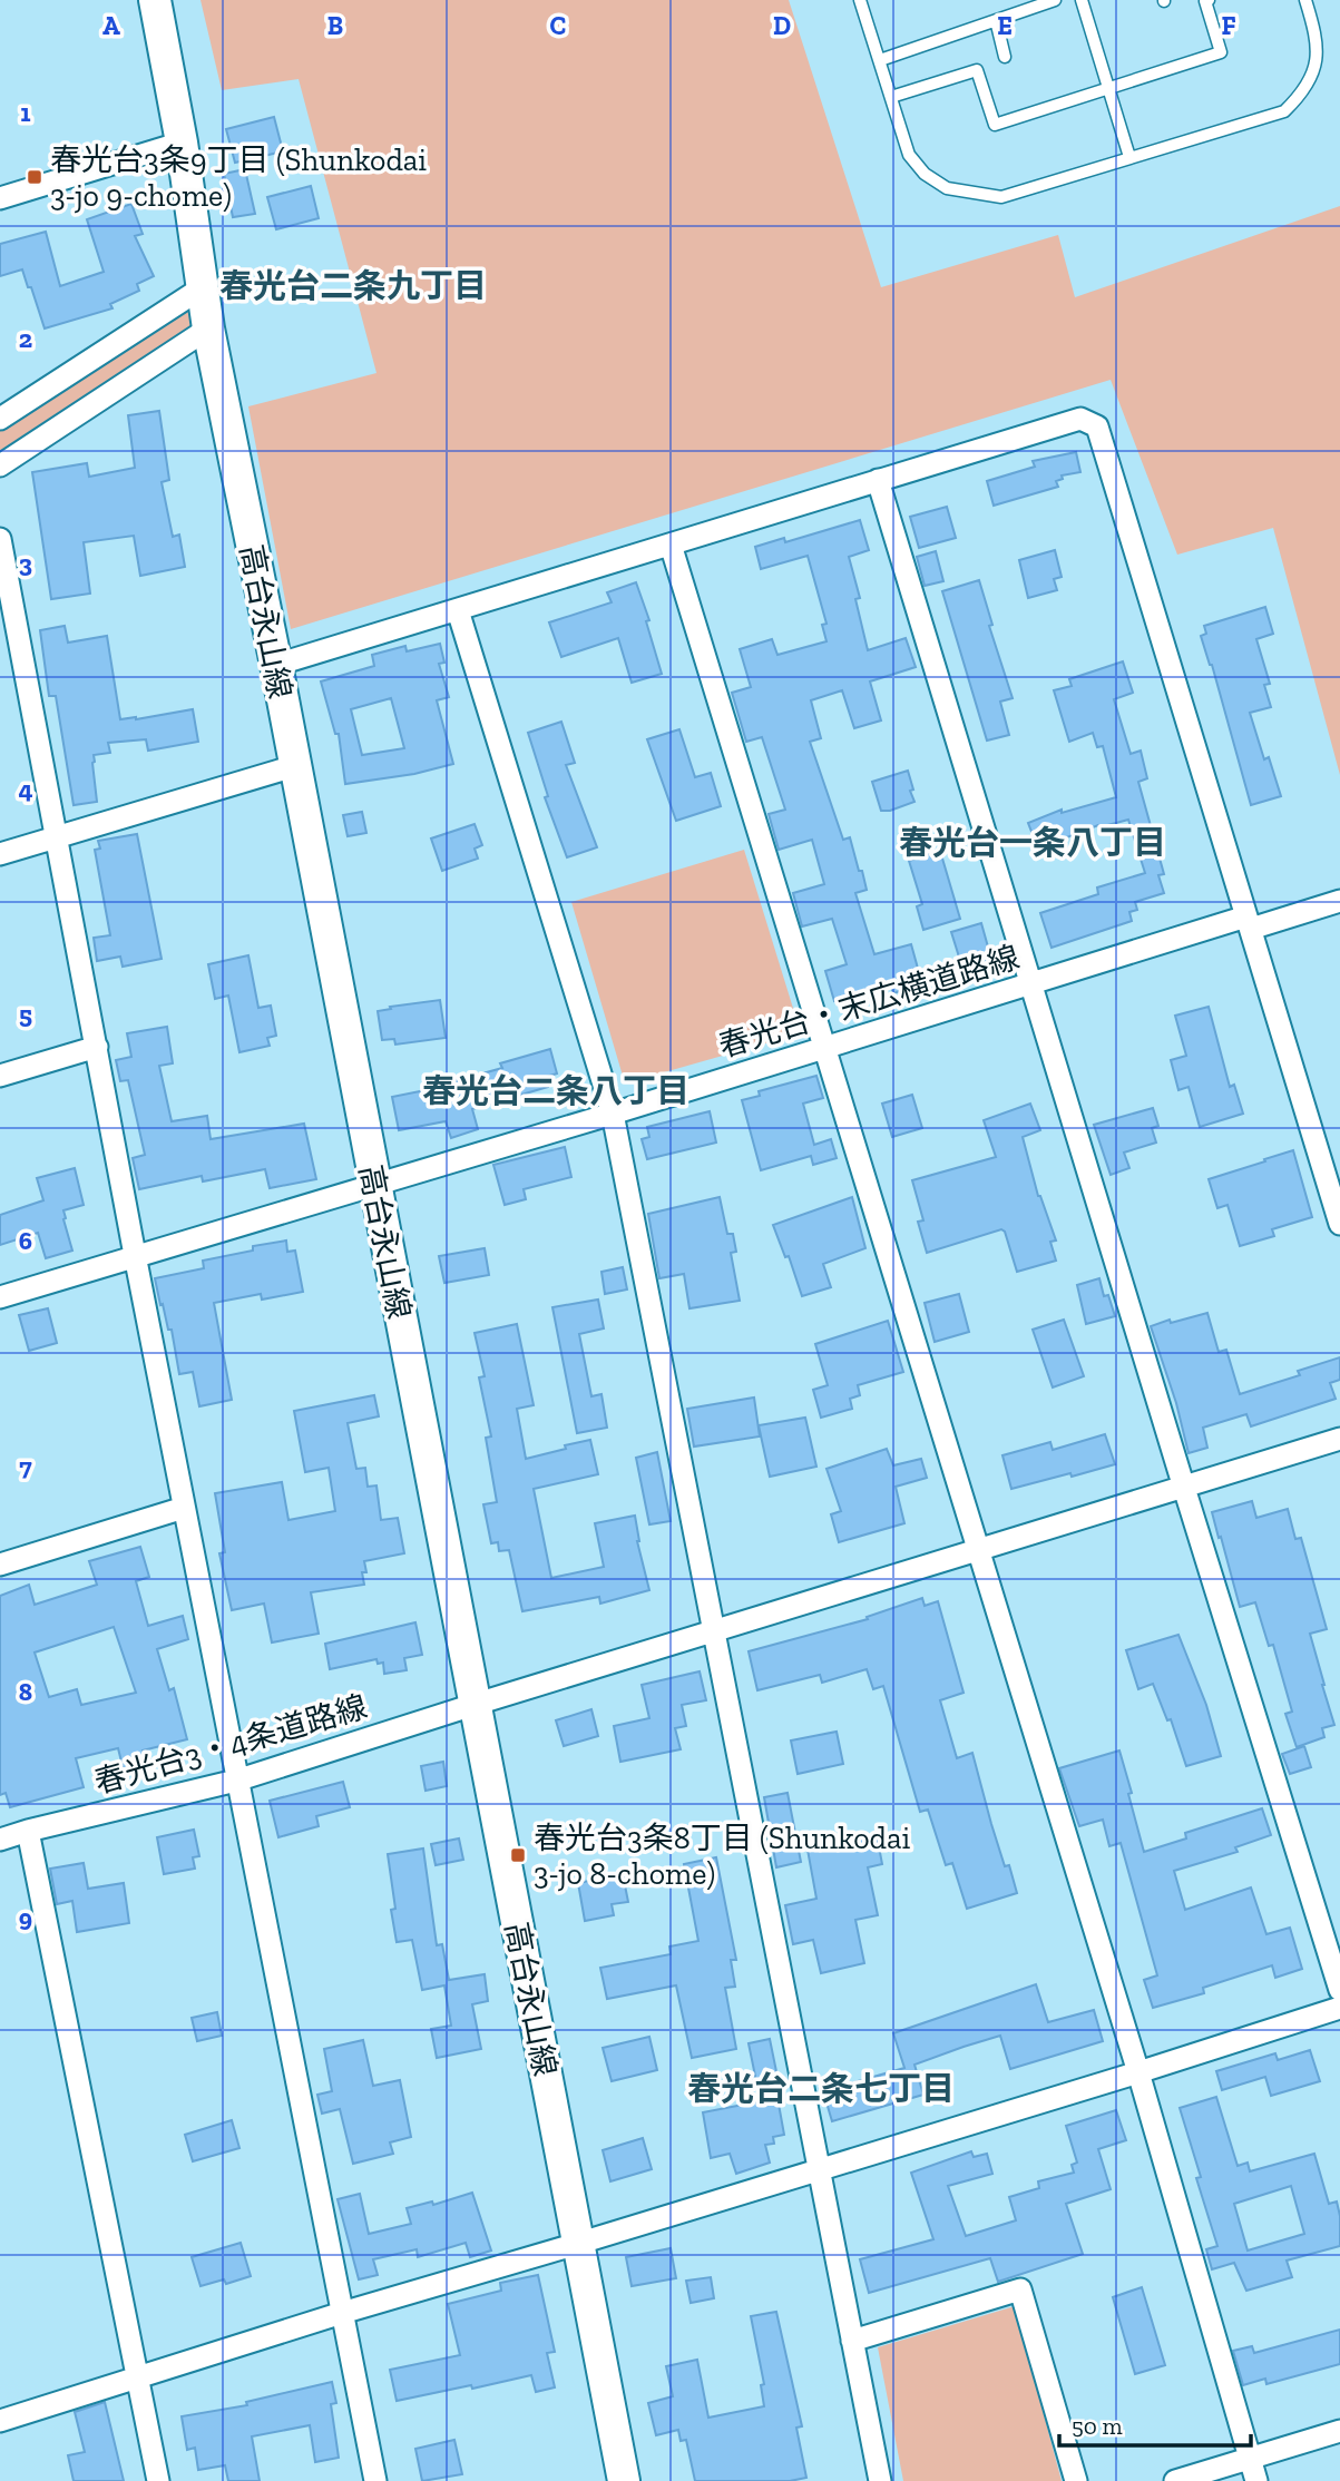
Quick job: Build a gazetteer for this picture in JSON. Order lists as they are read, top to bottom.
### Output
{
  "streets": {
    "street": ["高台永山線", "春光台・末広横道路線", "春光台3・4条道路線"]
  },
  "crossings": [
    ["高台永山線", "春光台・末広横道路線"],
    ["高台永山線", "春光台3・4条道路線"]
  ],
  "districts": [
    "春光台二条九丁目",
    "春光台一条八丁目",
    "春光台二条八丁目",
    "春光台二条七丁目"
  ],
  "places": {
    "transit": ["春光台3条9丁目 (Shunkodai 3-jo 9-chome)", "春光台3条8丁目 (Shunkodai 3-jo 8-chome)"]
  },
  "scale_bar": "50 m",
  "grid": {
    "columns": [
      "A",
      "B",
      "C",
      "D",
      "E",
      "F"
    ],
    "rows": [
      "1",
      "2",
      "3",
      "4",
      "5",
      "6",
      "7",
      "8",
      "9"
    ]
  }
}
